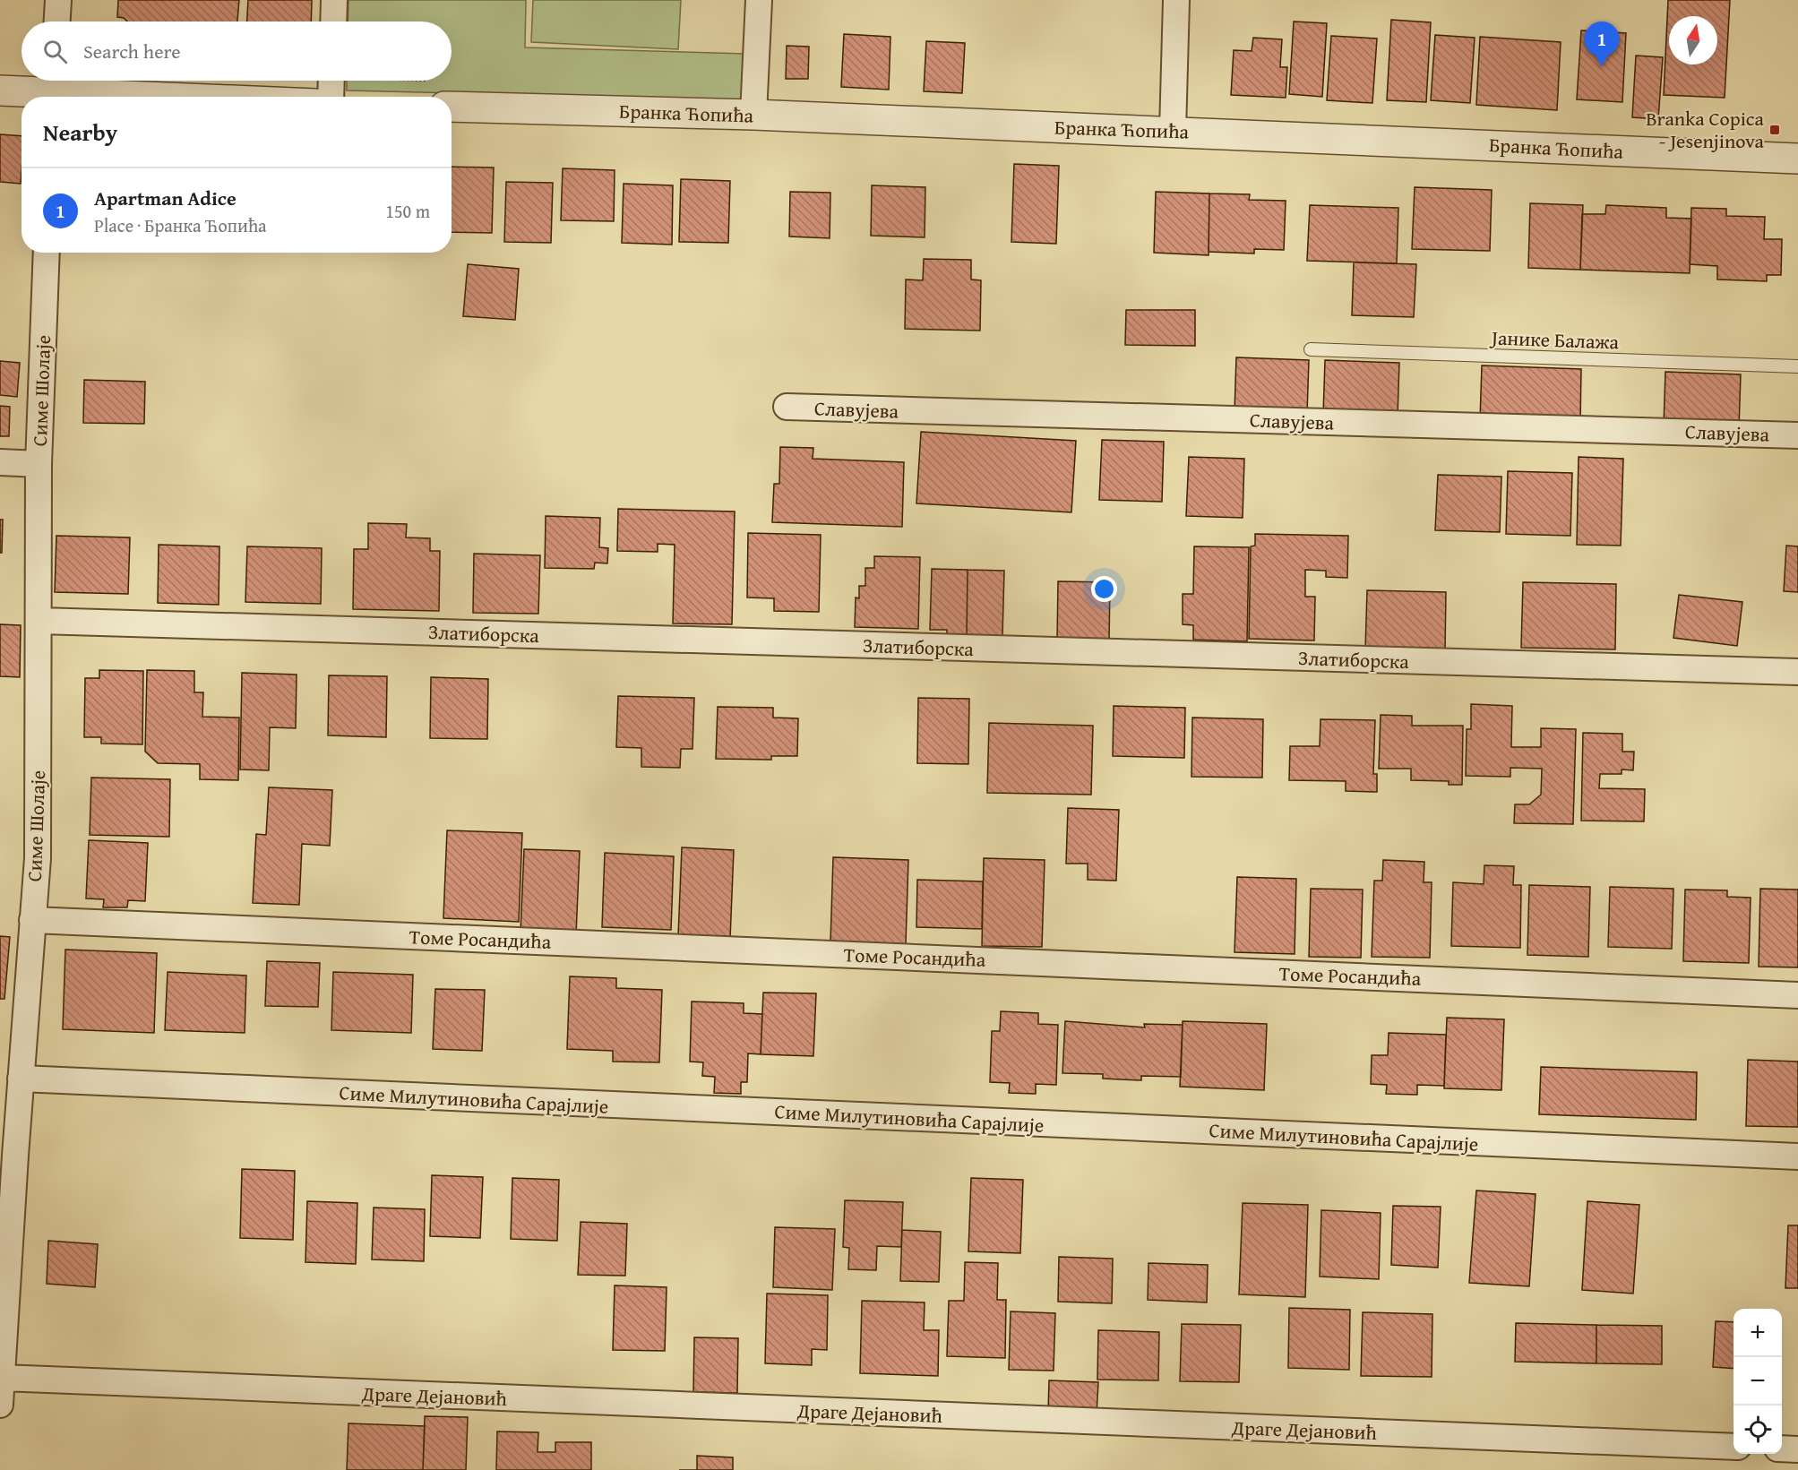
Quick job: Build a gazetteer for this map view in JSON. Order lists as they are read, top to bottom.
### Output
{
  "streets": {
    "street": [
      "Бранка Ћопића",
      "Симе Шолаје",
      "Славујева",
      "Златиборска",
      "Томе Росандића",
      "Симе Милутиновића Сарајлије",
      "Драге Дејановић"
    ],
    "lane": ["Јанике Балажа"]
  },
  "crossings": [
    ["Симе Шолаје", "Златиборска"],
    ["Симе Шолаје", "Томе Росандића"],
    ["Симе Шолаје", "Симе Милутиновића Сарајлије"],
    ["Симе Шолаје", "Драге Дејановић"]
  ],
  "places": {
    "transit": ["Branka Copica - Jesenjinova"]
  },
  "north": "top",
  "page": {
    "pins": "1",
    "search": "Search here",
    "heading": "Nearby",
    "list": [
      {
        "mark": "1",
        "name": "Apartman Adice",
        "note": "Place · Бранка Ћопића",
        "value": "150 m"
      }
    ],
    "map_buttons": ["+", "−"]
  }
}
